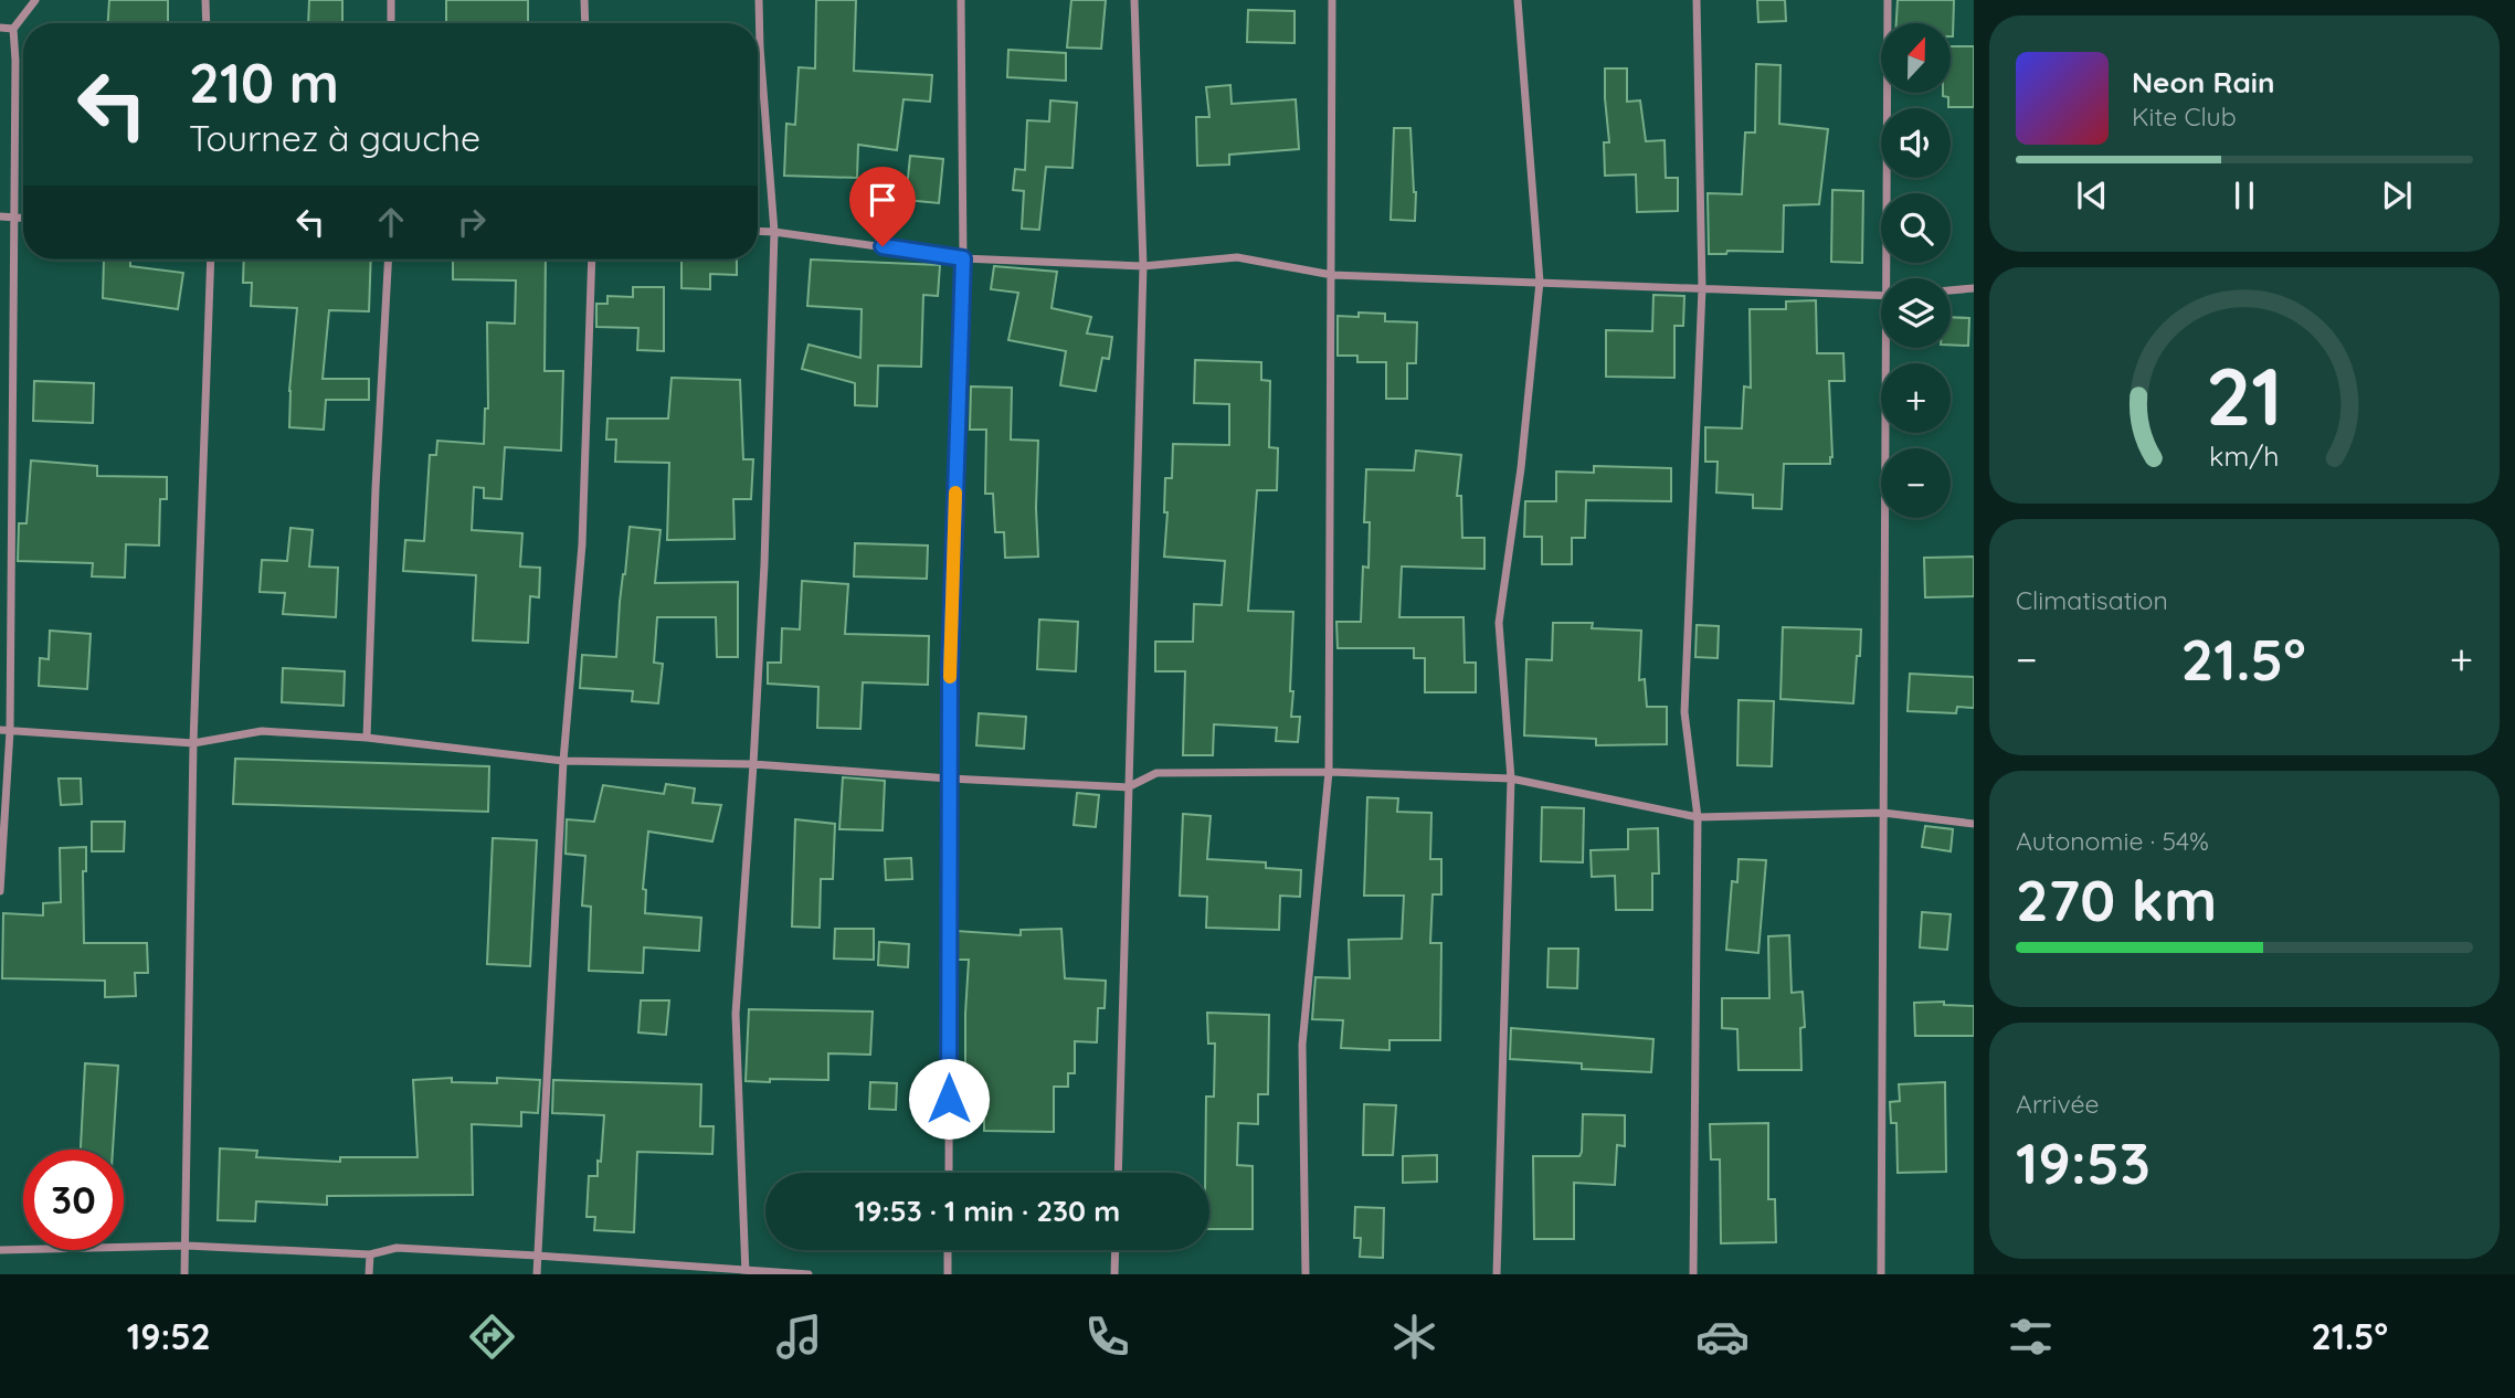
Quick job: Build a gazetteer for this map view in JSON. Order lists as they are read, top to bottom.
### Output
{
  "north": "top",
  "page": {
    "map_buttons": ["+", "−"],
    "turn": ["210 m", "Tournez à gauche"],
    "song": ["Neon Rain", "Kite Club"],
    "tile": [
      "Climatisation",
      ["Autonomie · 54%", "270 km"],
      ["Arrivée", "19:53"]
    ],
    "heat": ["−", "21.5°", "+"],
    "limit": "30",
    "trip": "19:53 · 1 min · 230 m",
    "tabs": ["19:52", "21.5°"],
    "gauge": ["21", "km/h"]
  }
}
